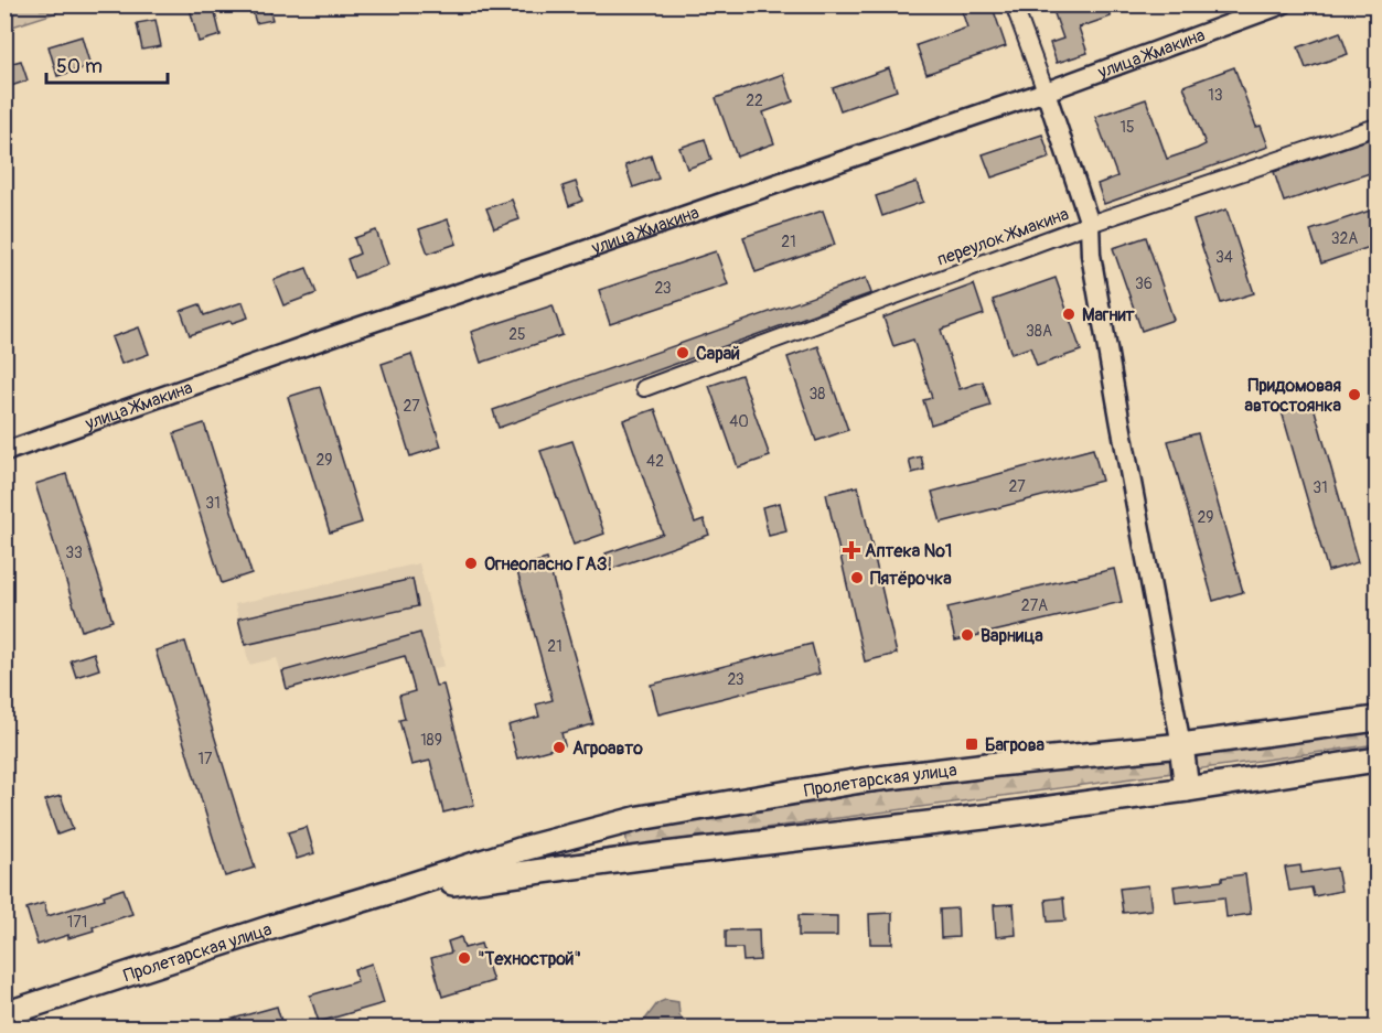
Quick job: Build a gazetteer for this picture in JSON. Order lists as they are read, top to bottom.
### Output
{
  "streets": {
    "main road": ["Пролетарская улица"],
    "street": ["улица Жмакина", "переулок Жмакина"]
  },
  "places": {
    "other": [
      "Магнит",
      "Сарай",
      "Придомовая автостоянка",
      "Огнеопасно ГАЗ!",
      "Пятёрочка",
      "Варница",
      "Агроавто",
      "\"Технострой\""
    ],
    "health": ["Аптека №1"],
    "transit": ["Багрова"]
  },
  "house_numbers": [
    "13",
    "22",
    "15",
    "32А",
    "21",
    "34",
    "36",
    "23",
    "38А",
    "25",
    "38",
    "27",
    "40",
    "29",
    "42",
    "27",
    "31",
    "31",
    "29",
    "33",
    "27А",
    "21",
    "23",
    "189",
    "17",
    "171"
  ],
  "scale_bar": "50 m"
}
